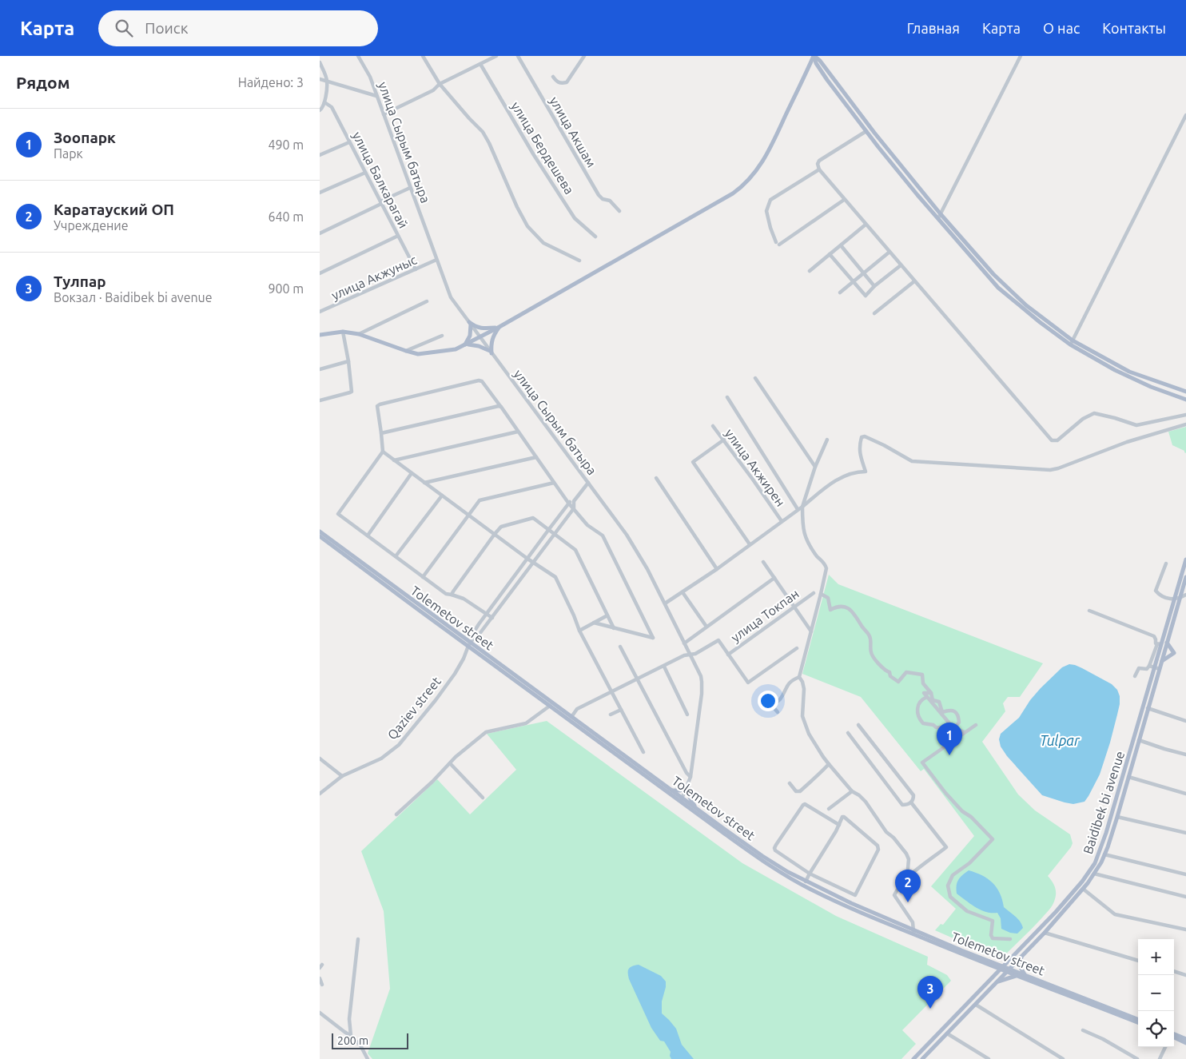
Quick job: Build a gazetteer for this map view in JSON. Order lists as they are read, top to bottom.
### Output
{
  "streets": {
    "main road": ["Tolemetov street", "Baidibek bi avenue"],
    "street": [
      "улица Акшам",
      "улица Сырым батыра",
      "улица Бердешева",
      "улица Балкарагай",
      "улица Акжуныс",
      "улица Акжирен",
      "улица Токпан",
      "Qaziev street"
    ]
  },
  "crossings": [
    ["улица Сырым батыра", "улица Акжуныс"],
    ["улица Сырым батыра", "Tolemetov street"],
    ["улица Балкарагай", "улица Акжуныс"],
    ["Tolemetov street", "Qaziev street"],
    ["Tolemetov street", "Baidibek bi avenue"]
  ],
  "water": ["Tulpar"],
  "scale_bar": "200 m",
  "page": {
    "header": "Карта",
    "search": "Поиск",
    "nav": [
      "Главная",
      "Карта",
      "О нас",
      "Контакты"
    ],
    "heading": ["Рядом", "Найдено: 3"],
    "list": [
      {
        "mark": "1",
        "name": "Зоопарк",
        "note": "Парк",
        "value": "490 m"
      },
      {
        "mark": "2",
        "name": "Каратауский ОП",
        "note": "Учреждение",
        "value": "640 m"
      },
      {
        "mark": "3",
        "name": "Тулпар",
        "note": "Вокзал · Baidibek bi avenue",
        "value": "900 m"
      }
    ],
    "pins": ["1", "2", "3"],
    "map_buttons": ["+", "−"],
    "scale": "200 m"
  }
}
